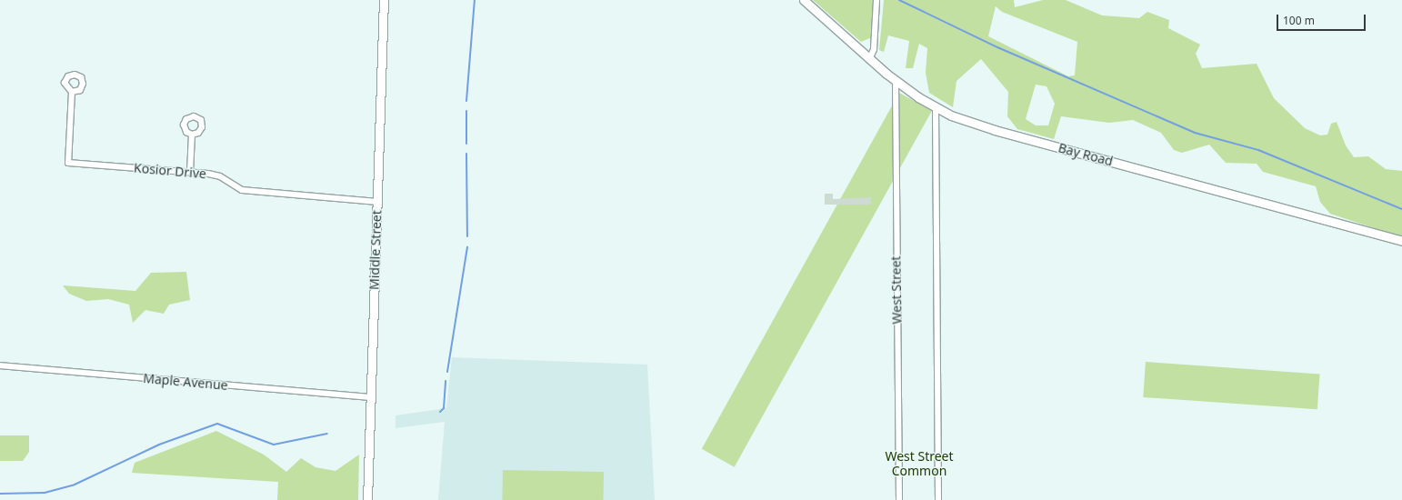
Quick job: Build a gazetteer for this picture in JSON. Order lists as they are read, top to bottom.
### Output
{
  "streets": {
    "main road": ["Bay Road", "Middle Street"],
    "street": ["Kosior Drive", "West Street", "Maple Avenue"]
  },
  "crossings": [
    ["Bay Road", "West Street"],
    ["Kosior Drive", "Middle Street"],
    ["Middle Street", "Maple Avenue"]
  ],
  "parks": ["West Street Common"],
  "scale_bar": "100 m"
}
